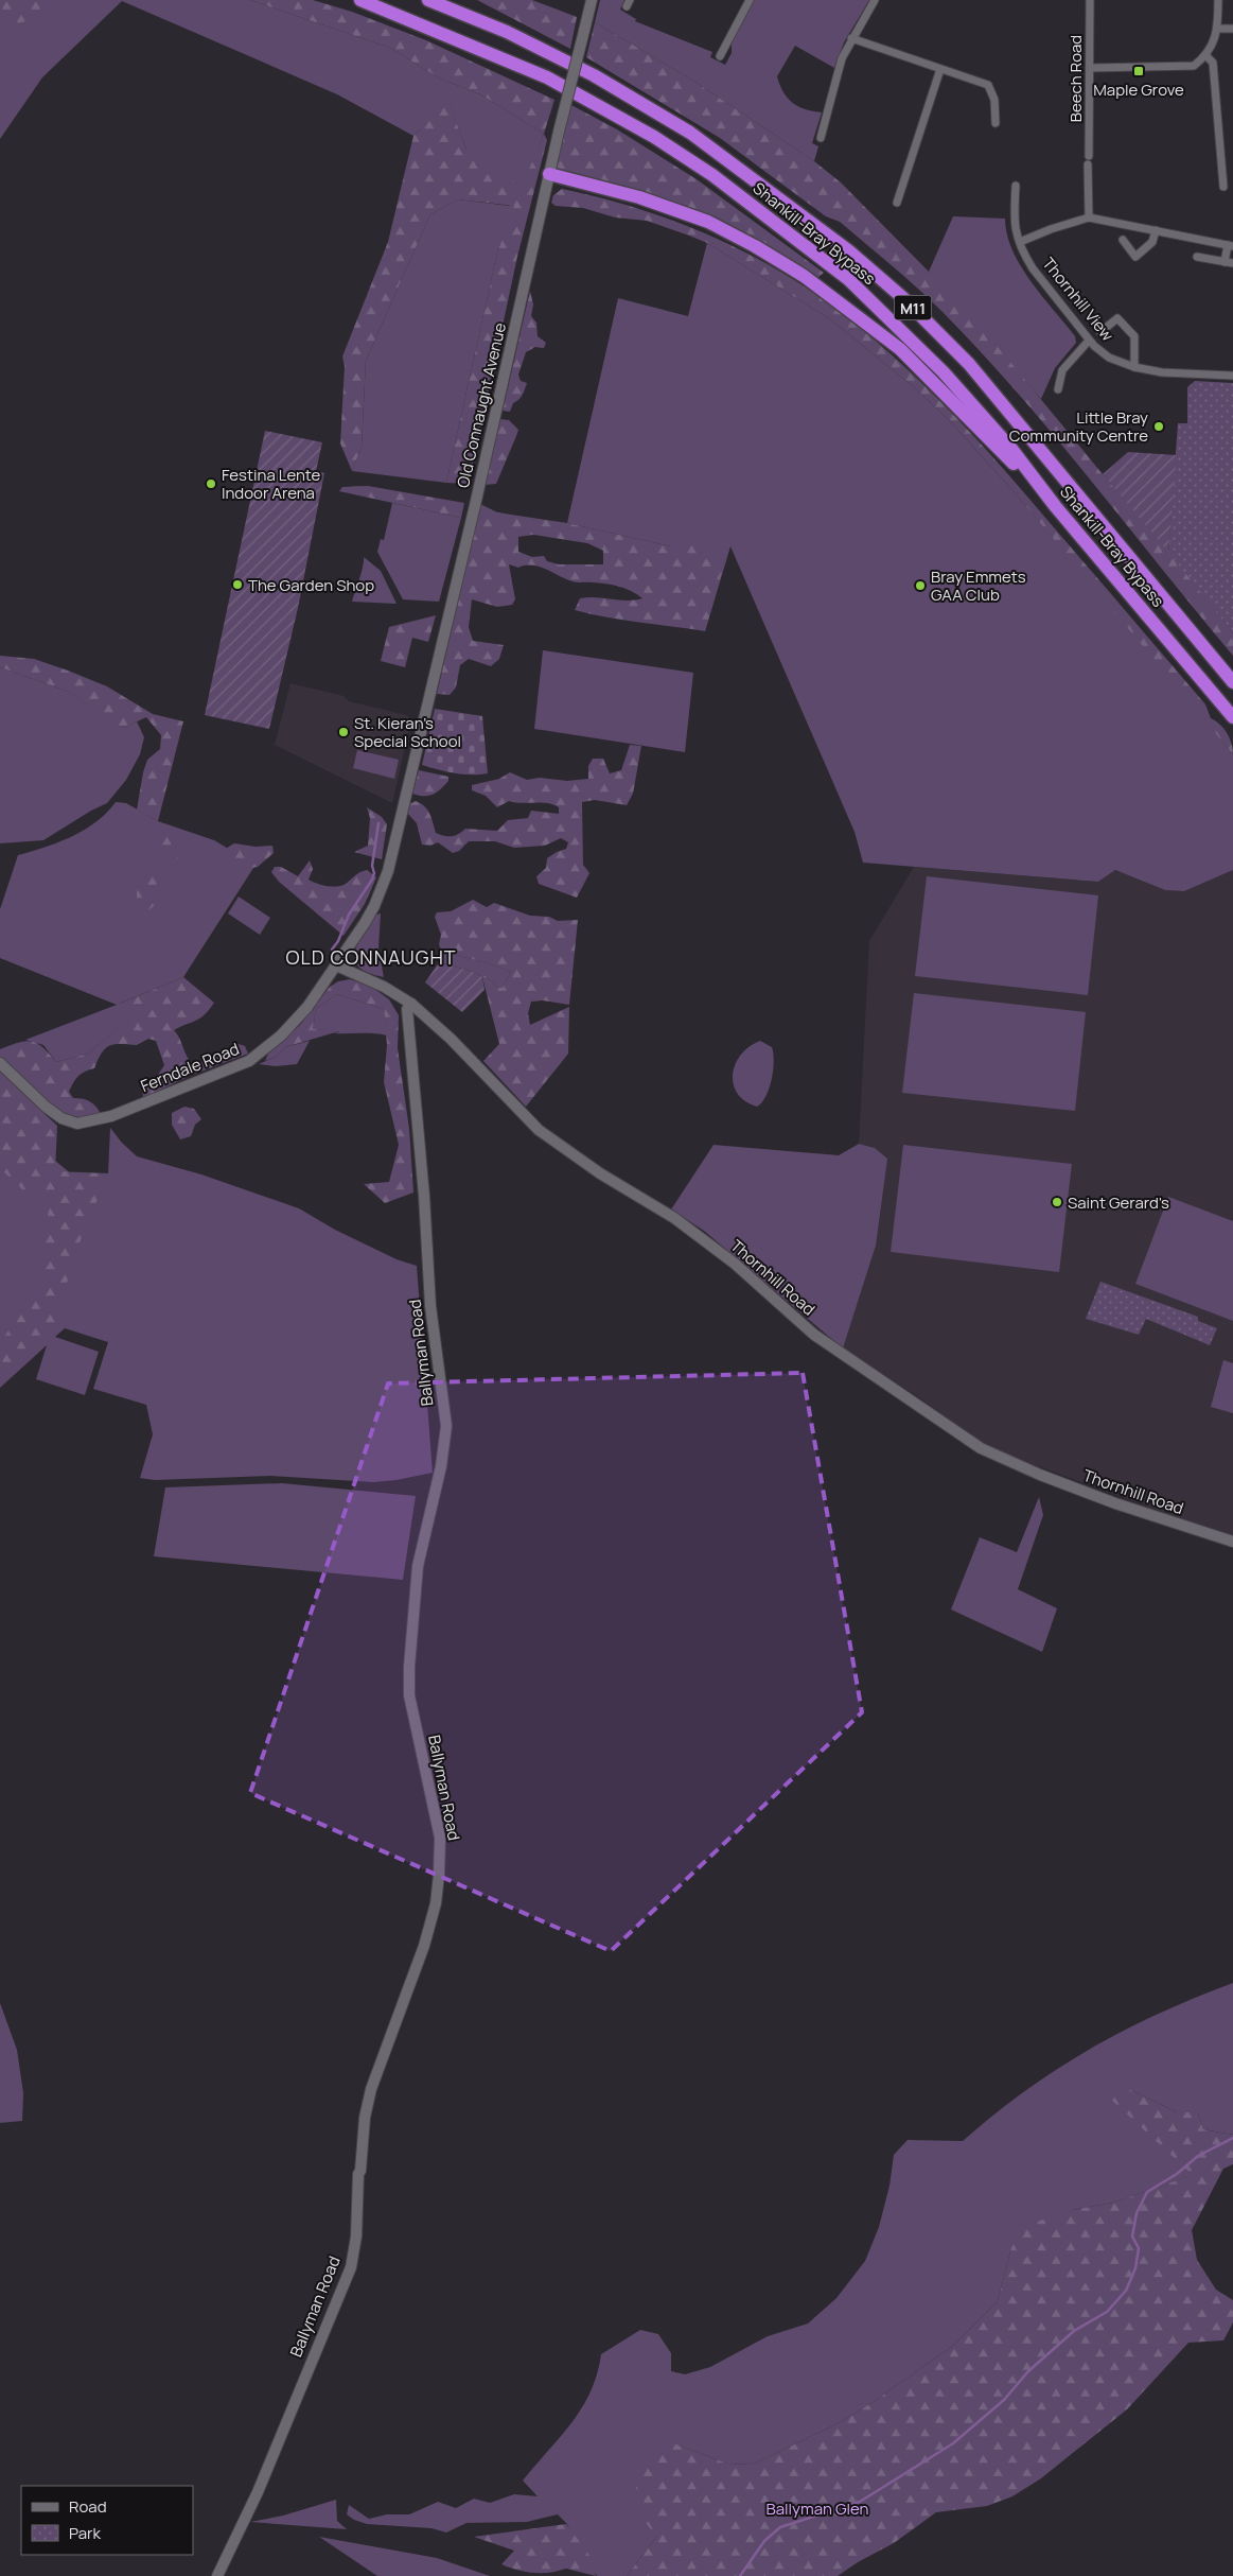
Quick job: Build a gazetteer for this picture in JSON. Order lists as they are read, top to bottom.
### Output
{
  "streets": {
    "highway": ["Shankill-Bray Bypass", "M11"],
    "street": [
      "Beech Road",
      "Thornhill View",
      "Old Connaught Avenue",
      "Ferndale Road",
      "Thornhill Road",
      "Ballyman Road"
    ]
  },
  "crossings": [
    ["Old Connaught Avenue", "Ferndale Road"],
    ["Ferndale Road", "Thornhill Road"],
    ["Thornhill Road", "Ballyman Road"]
  ],
  "districts": ["OLD CONNAUGHT"],
  "parks": ["Ballyman Glen"],
  "places": {
    "transit": ["Maple Grove"],
    "other": [
      "Little Bray Community Centre",
      "Festina Lente Indoor Arena",
      "The Garden Shop",
      "Bray Emmets GAA Club",
      "St. Kieran’s Special School",
      "Saint Gerard's"
    ]
  },
  "legend": ["Road", "Park"]
}
